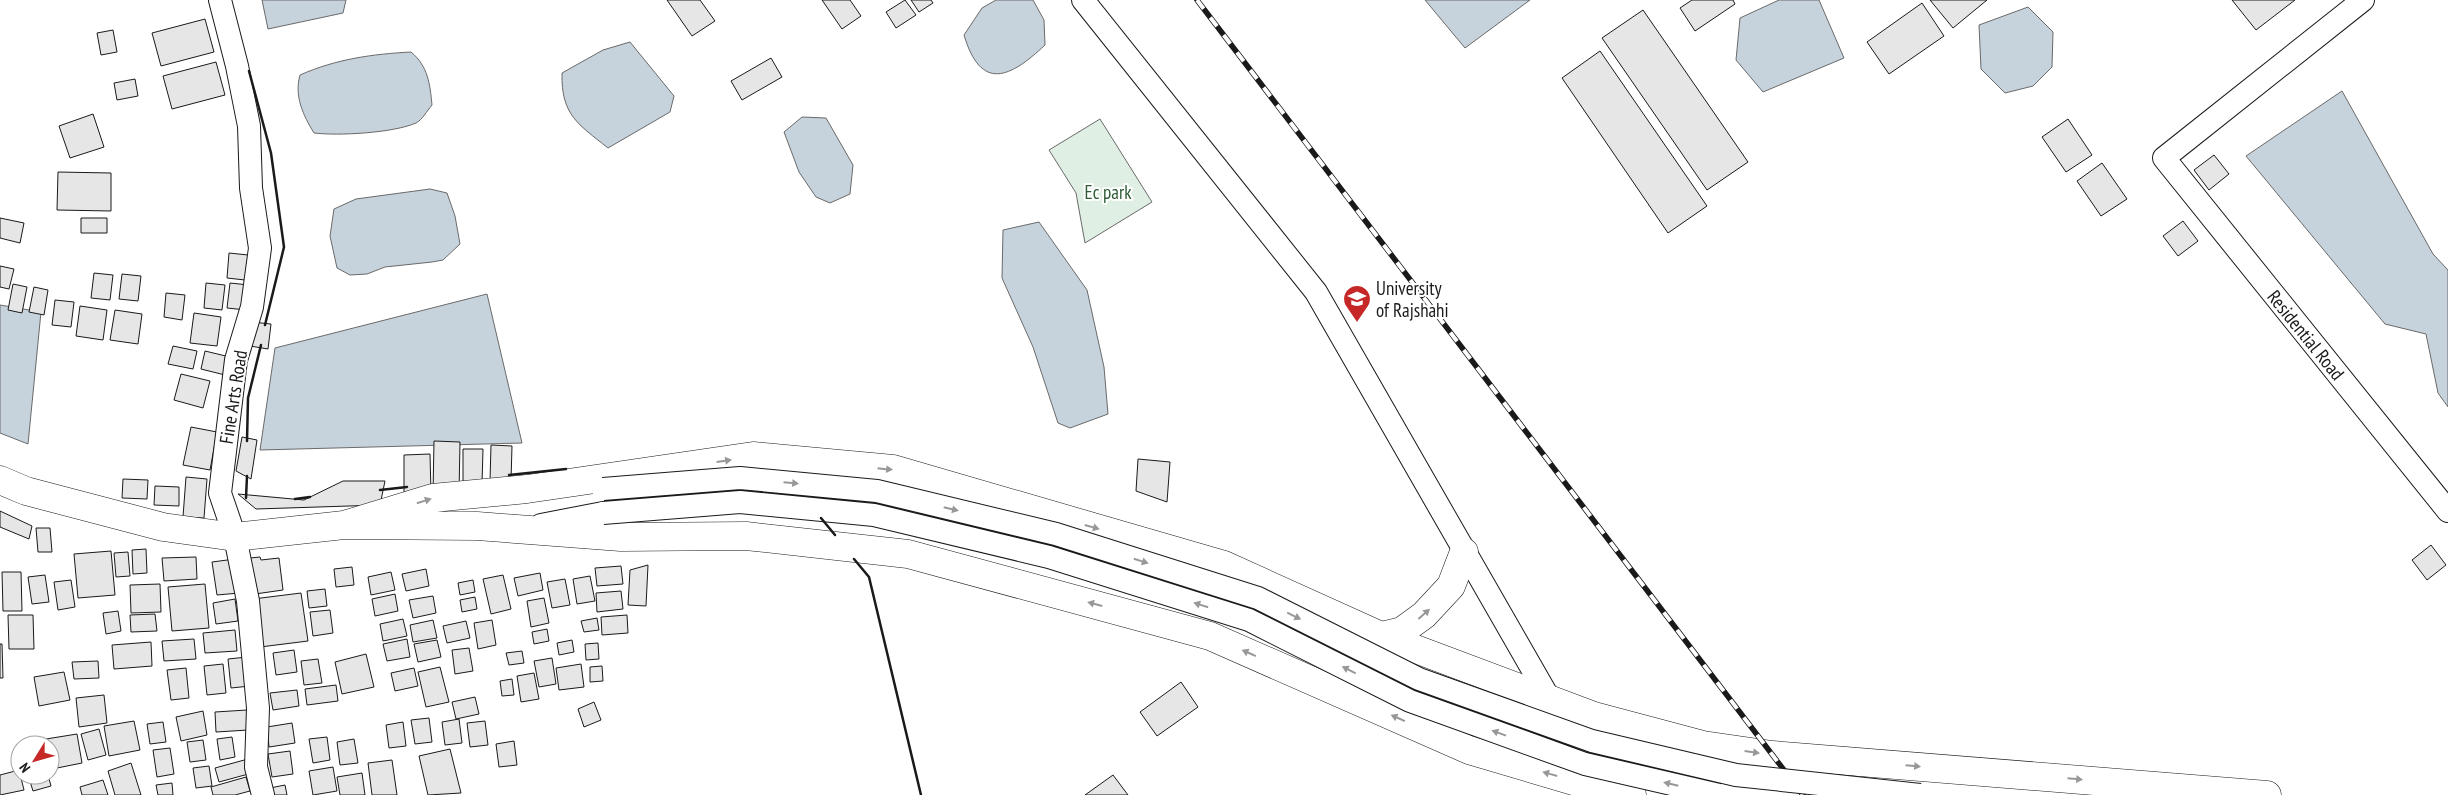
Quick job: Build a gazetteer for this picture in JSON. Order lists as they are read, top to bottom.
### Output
{
  "streets": {
    "street": ["Residential Road", "Fine Arts Road"]
  },
  "parks": ["Ec park"],
  "places": {
    "school or university": ["University of Rajshahi"]
  },
  "north": "bottom left"
}
